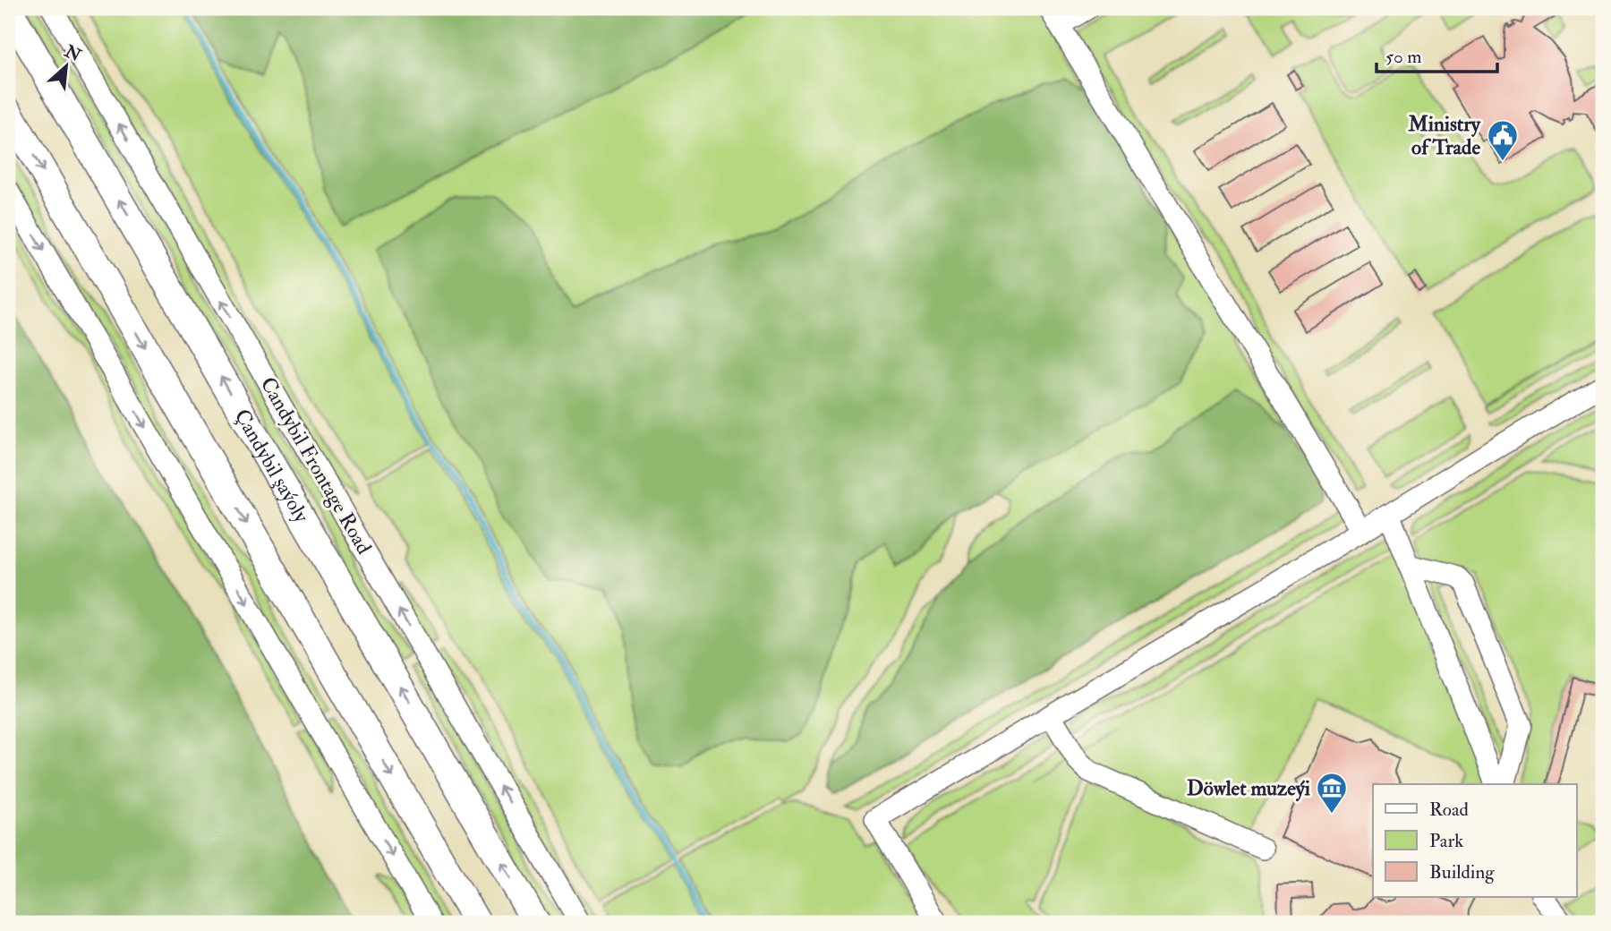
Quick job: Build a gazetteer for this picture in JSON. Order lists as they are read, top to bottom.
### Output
{
  "streets": {
    "main road": ["Çandybil şaýoly"],
    "street": ["Candybil Frontage Road"]
  },
  "places": {
    "public building": ["Ministry of Trade"],
    "museum": ["Döwlet muzeýi"]
  },
  "legend": ["Road", "Park", "Building"],
  "scale_bar": "50 m",
  "north": "top right"
}
